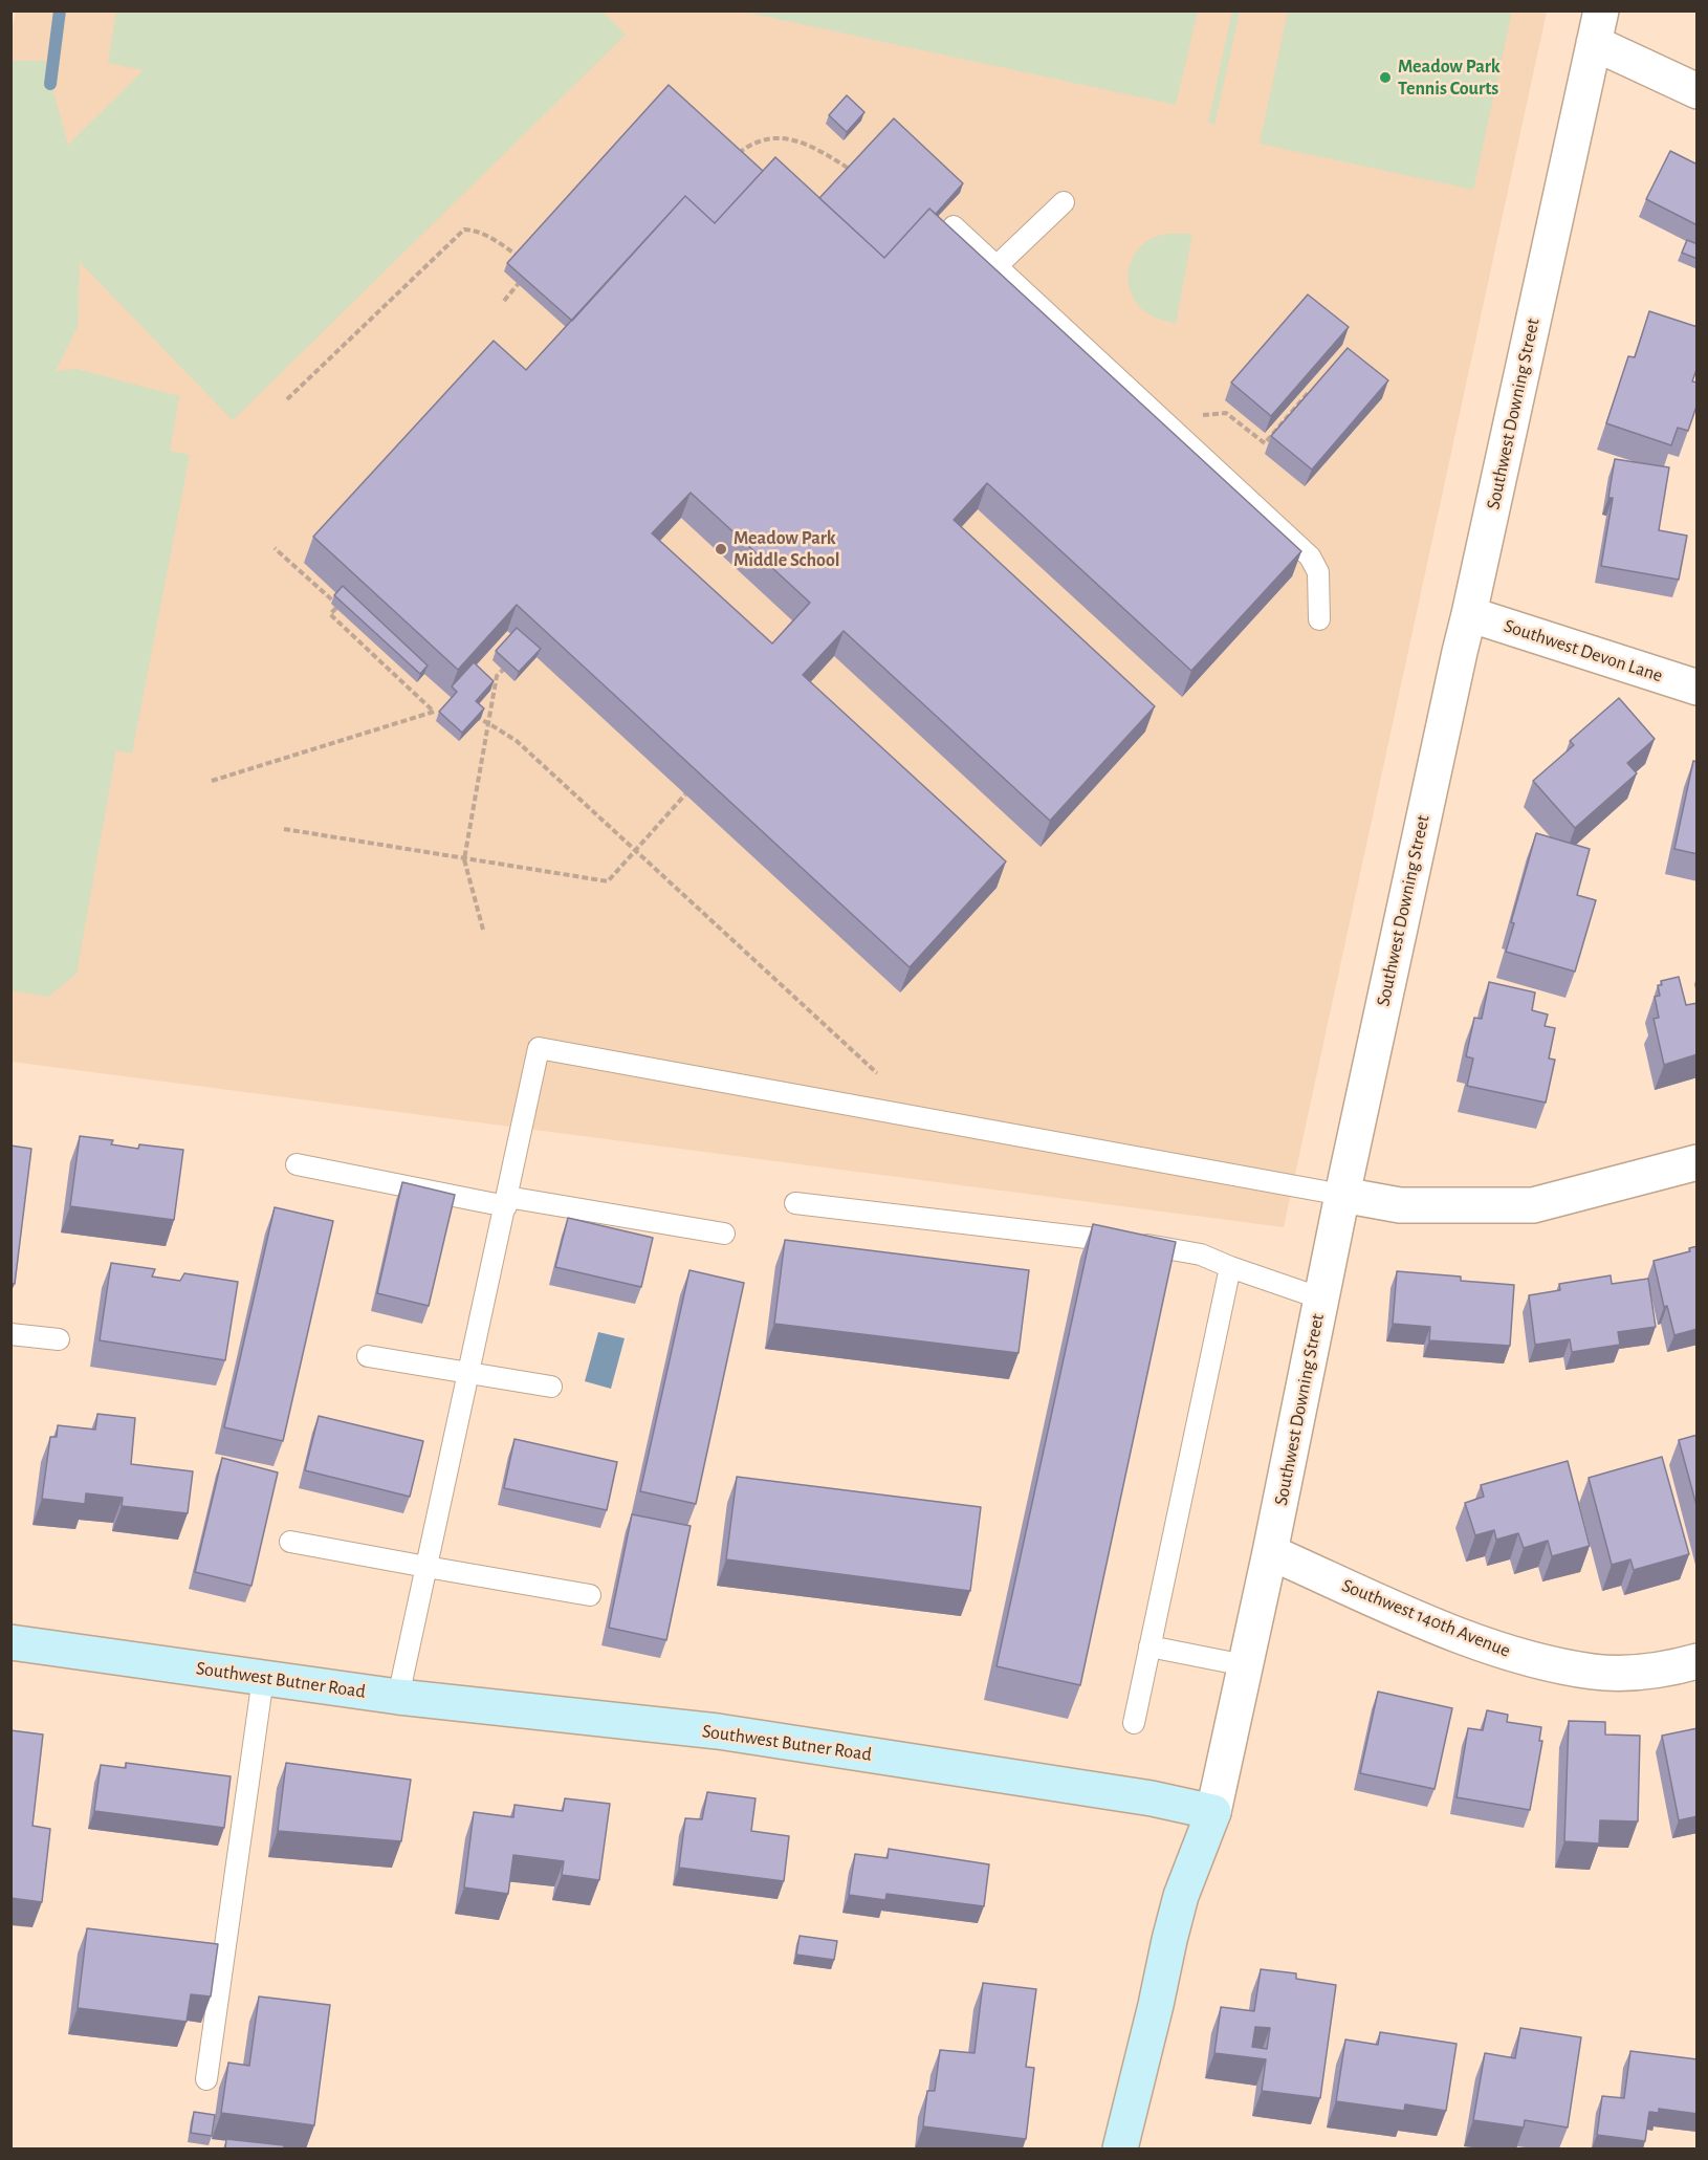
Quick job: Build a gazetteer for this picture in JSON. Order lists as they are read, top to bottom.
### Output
{
  "streets": {
    "street": [
      "Southwest Downing Street",
      "Southwest Devon Lane",
      "Southwest 140th Avenue",
      "Southwest Butner Road"
    ]
  },
  "crossings": [
    ["Southwest Downing Street", "Southwest Devon Lane"],
    ["Southwest Downing Street", "Southwest 140th Avenue"],
    ["Southwest Downing Street", "Southwest Butner Road"]
  ],
  "places": ["Meadow Park Tennis Courts", "Meadow Park Middle School"]
}
